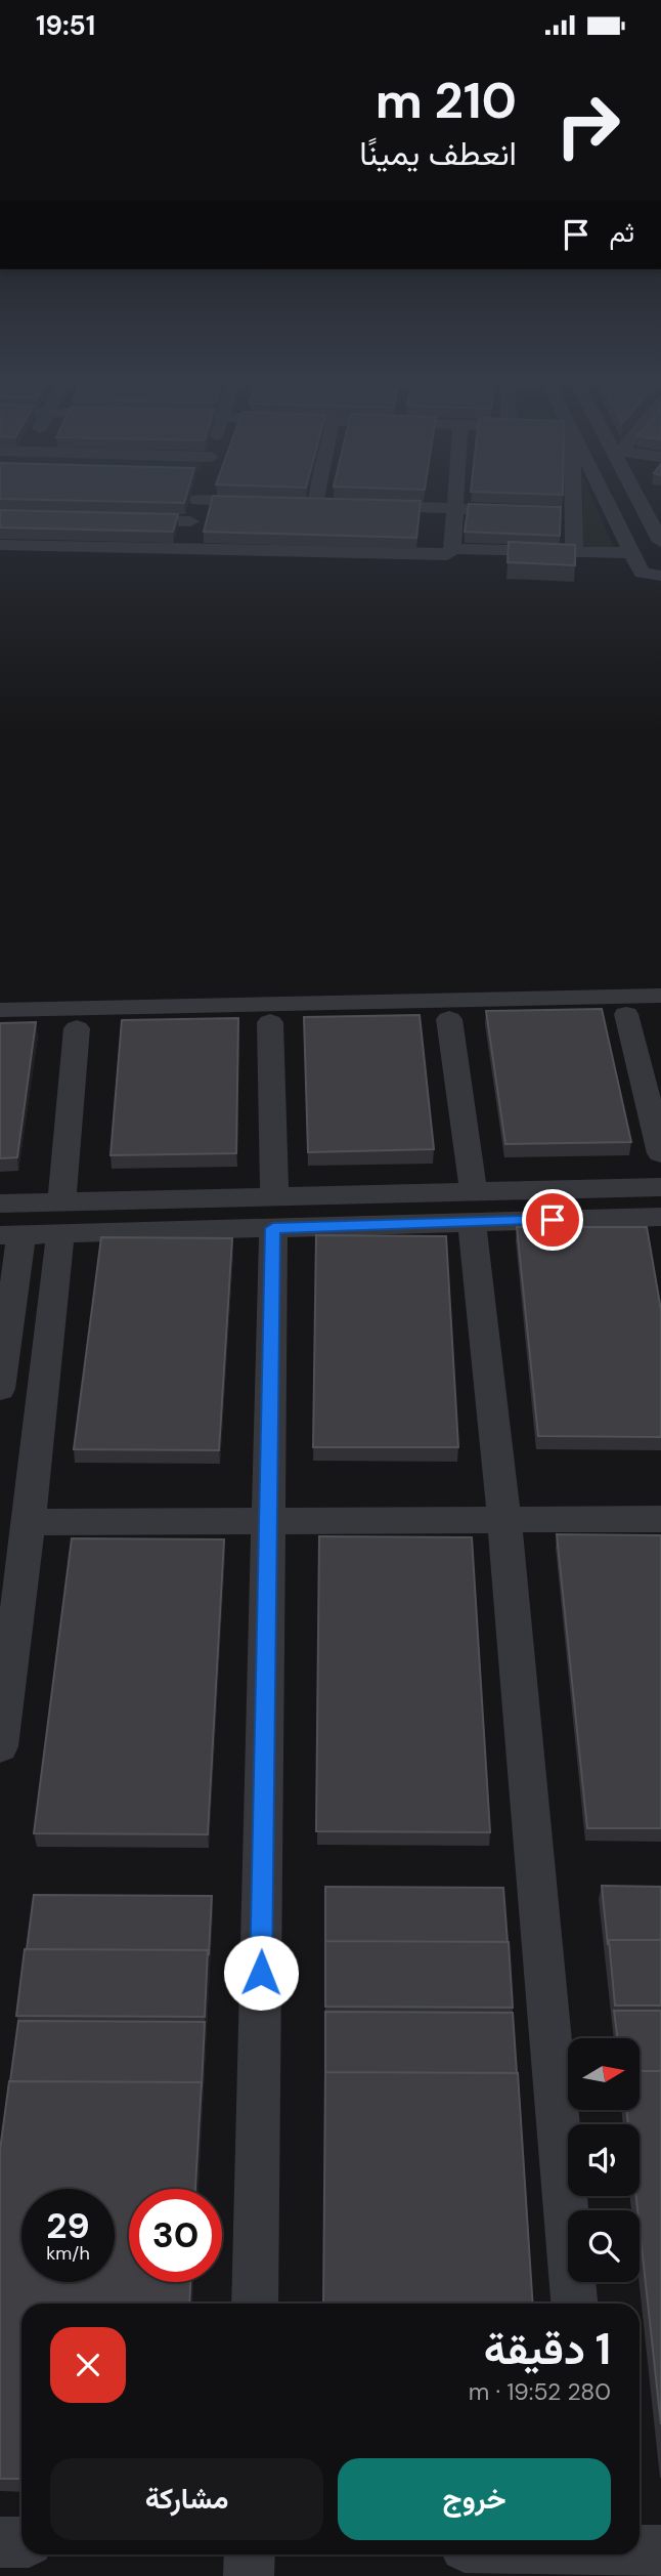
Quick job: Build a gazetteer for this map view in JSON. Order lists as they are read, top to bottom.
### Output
{
  "north": "right",
  "page": {
    "status": "19:51",
    "turn": ["210 m", "انعطف يمينًا"],
    "then": "ثم",
    "speed": "29 km/h",
    "limit": "30",
    "heading": ["1 دقيقة", "280 m · 19:52"],
    "buttons": ["خروج", "مشاركة"]
  }
}
